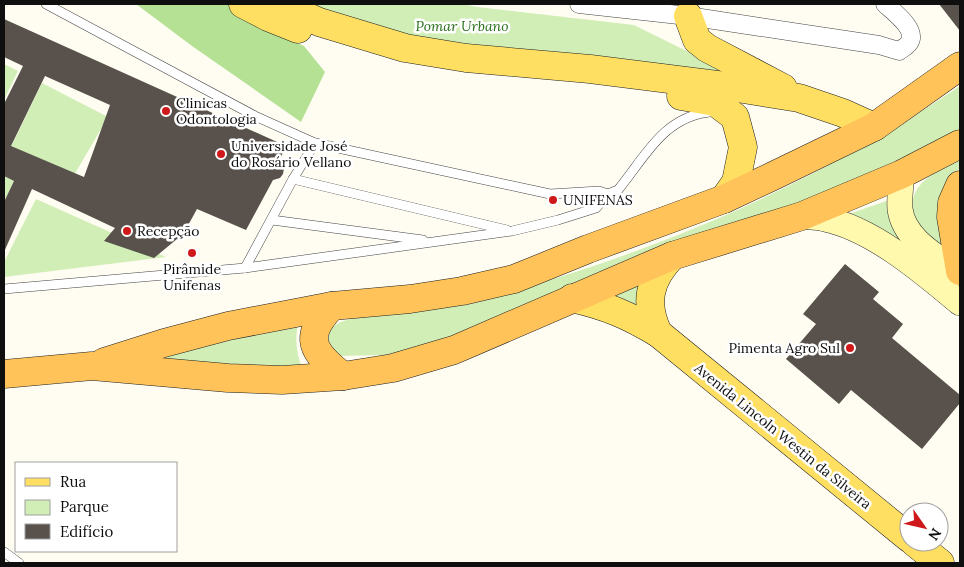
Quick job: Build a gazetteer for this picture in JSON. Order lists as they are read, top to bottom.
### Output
{
  "streets": {
    "main road": ["Avenida Lincoln Westin da Silveira"]
  },
  "parks": ["Pomar Urbano"],
  "places": [
    "Clinicas Odontologia",
    "Universidade José do Rosário Vellano",
    "UNIFENAS",
    "Recepção",
    "Pirâmide Unifenas",
    "Pimenta Agro Sul"
  ],
  "legend": ["Rua", "Parque", "Edifício"],
  "north": "bottom right"
}
